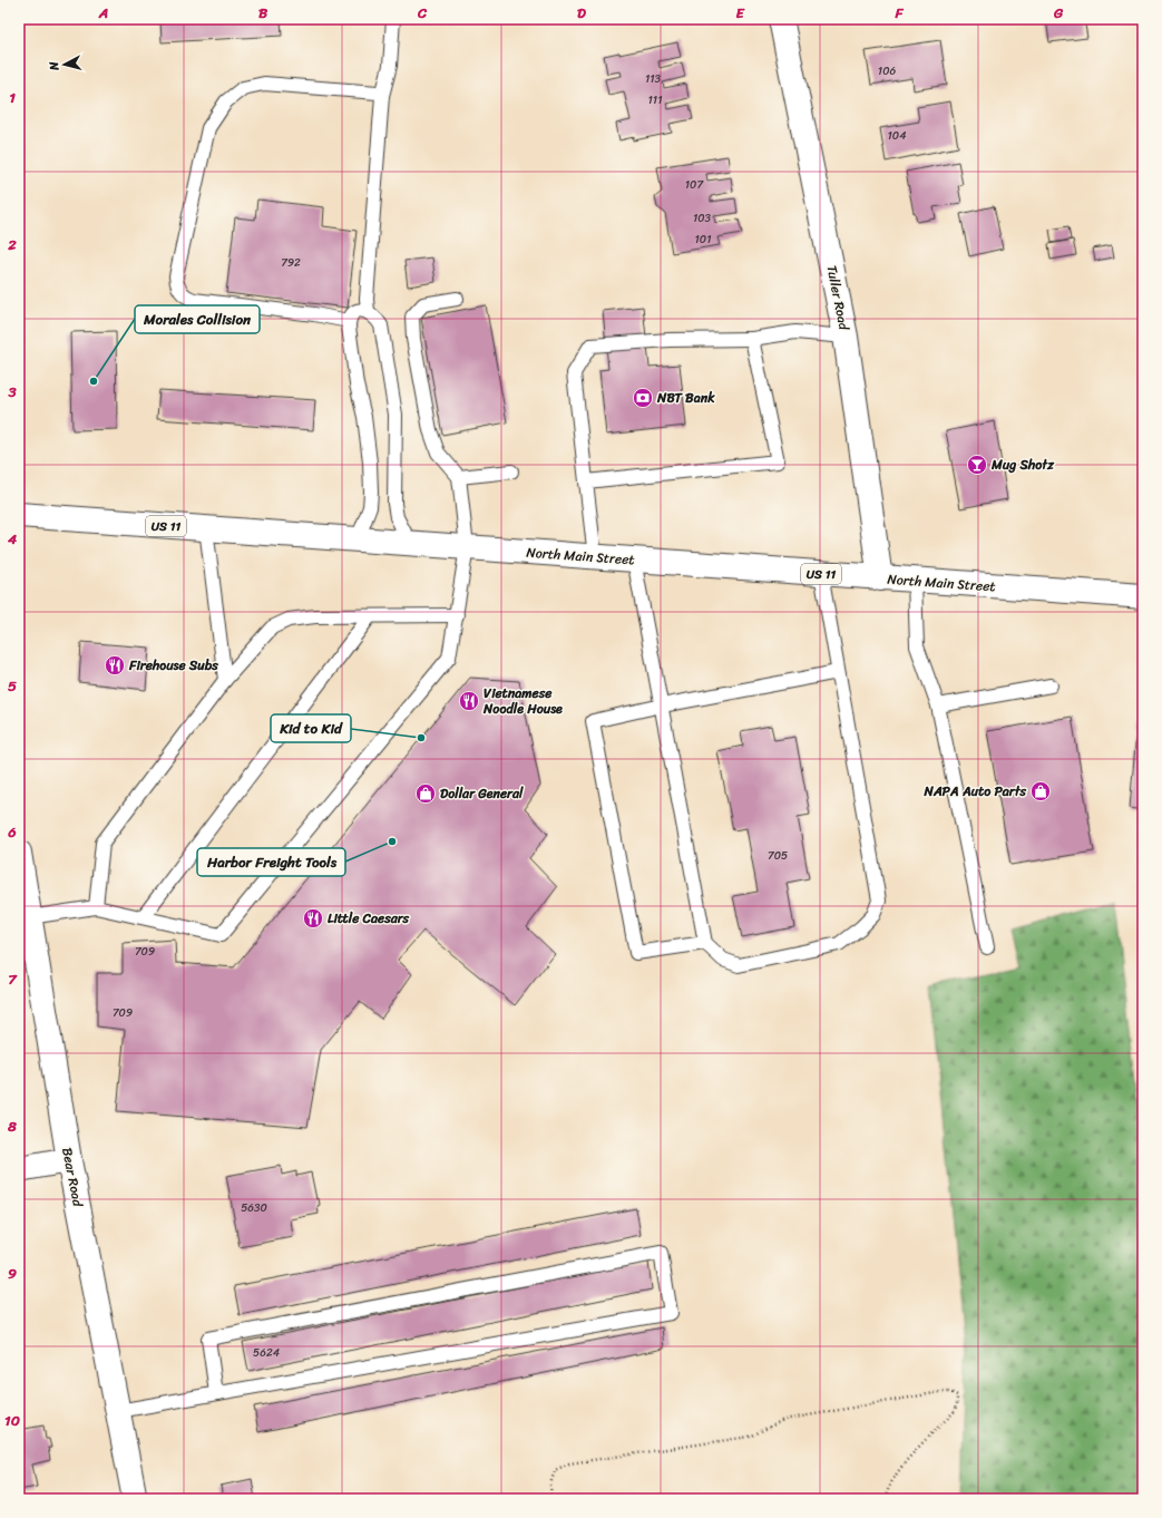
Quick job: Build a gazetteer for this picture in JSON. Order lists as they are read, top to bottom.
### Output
{
  "streets": {
    "main road": [
      "Tuller Road",
      "US 11",
      "North Main Street",
      "Bear Road"
    ]
  },
  "crossings": [
    ["Tuller Road", "North Main Street"]
  ],
  "places": {
    "other": ["Morales Collision", "Kid to Kid", "Harbor Freight Tools"],
    "bank": ["NBT Bank"],
    "bar": ["Mug Shotz"],
    "restaurant": ["Firehouse Subs", "Vietnamese Noodle House", "Little Caesars"],
    "shop": ["NAPA Auto Parts", "Dollar General"]
  },
  "house_numbers": [
    "106",
    "113",
    "111",
    "104",
    "107",
    "103",
    "101",
    "792",
    "705",
    "709",
    "709",
    "5630",
    "5624"
  ],
  "north": "left",
  "grid": {
    "columns": [
      "A",
      "B",
      "C",
      "D",
      "E",
      "F",
      "G"
    ],
    "rows": [
      "1",
      "2",
      "3",
      "4",
      "5",
      "6",
      "7",
      "8",
      "9",
      "10"
    ]
  }
}
